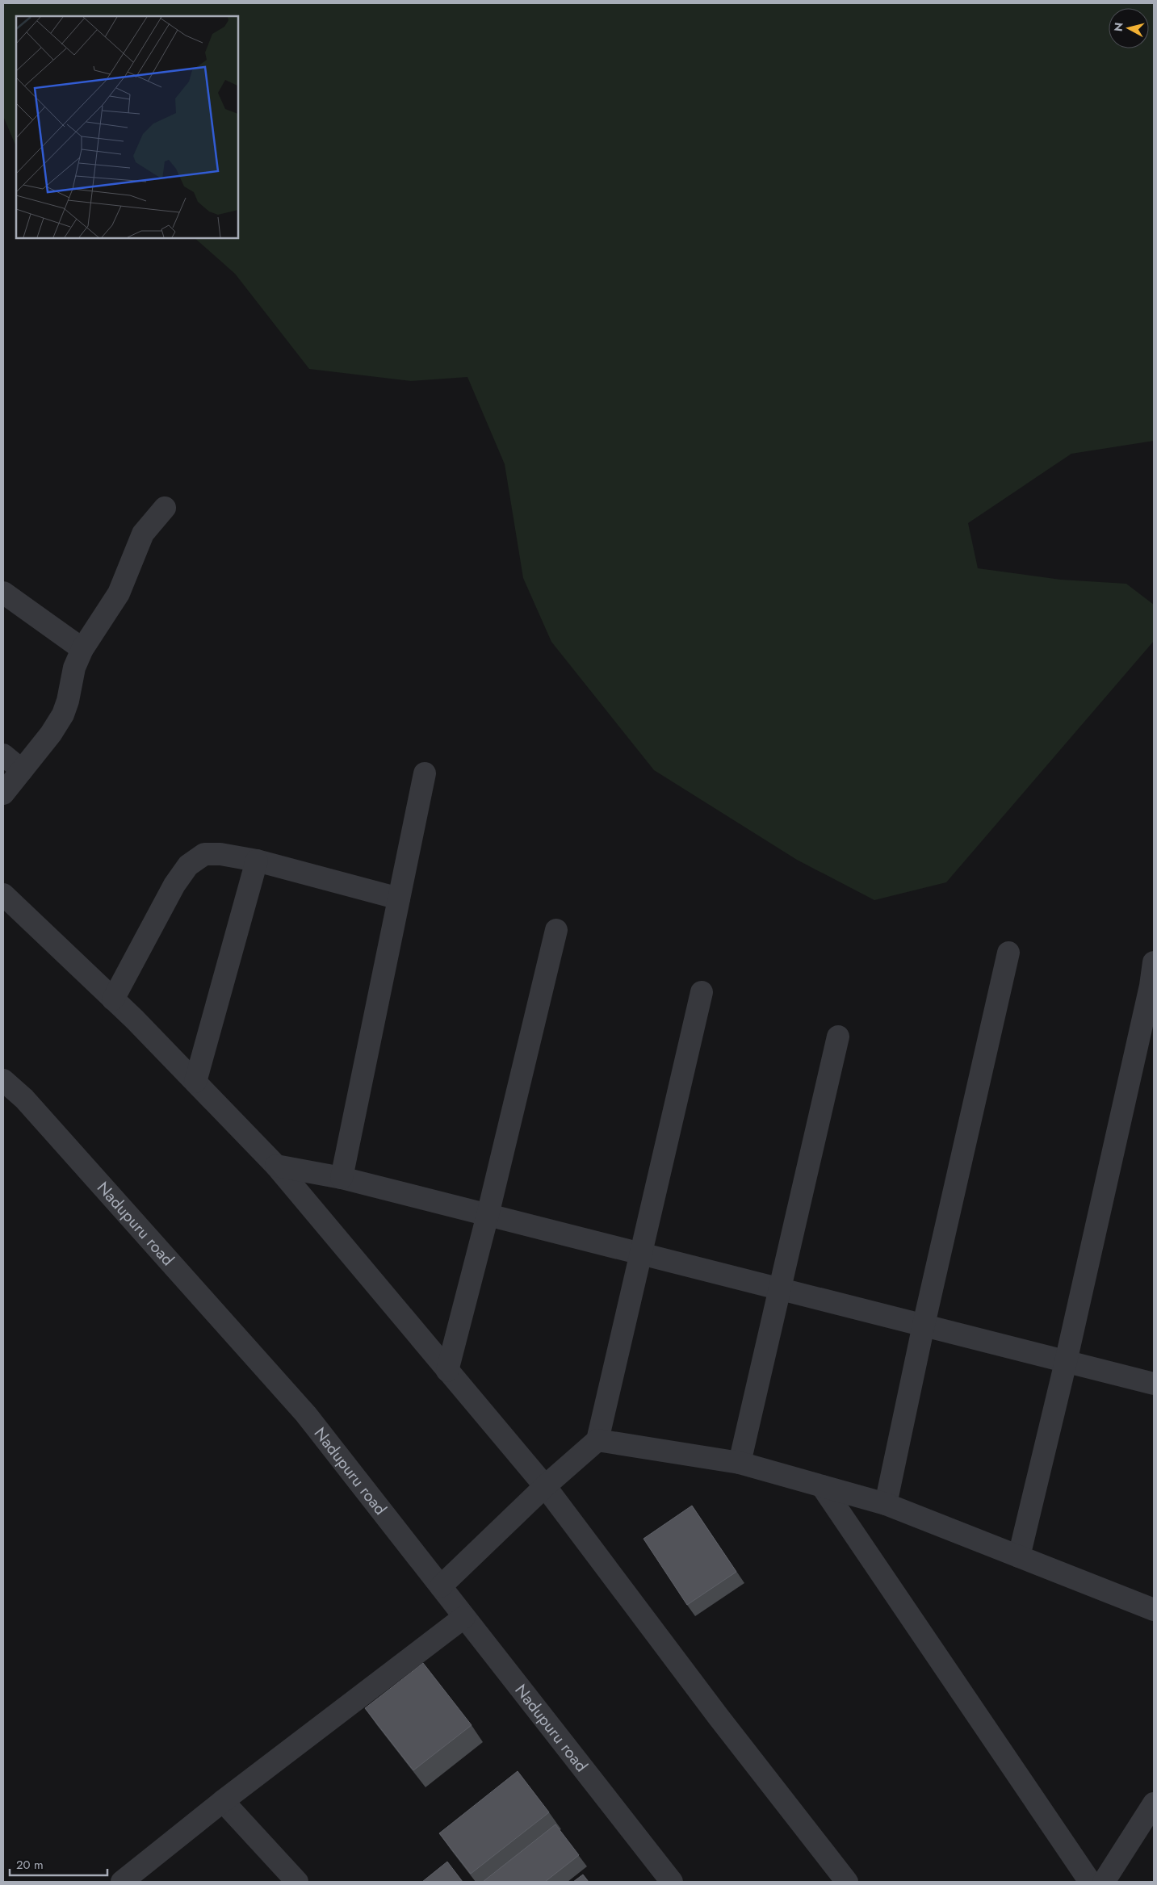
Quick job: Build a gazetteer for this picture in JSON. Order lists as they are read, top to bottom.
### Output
{
  "streets": {
    "street": ["Nadupuru road"]
  },
  "scale_bar": "20 m",
  "north": "left"
}
